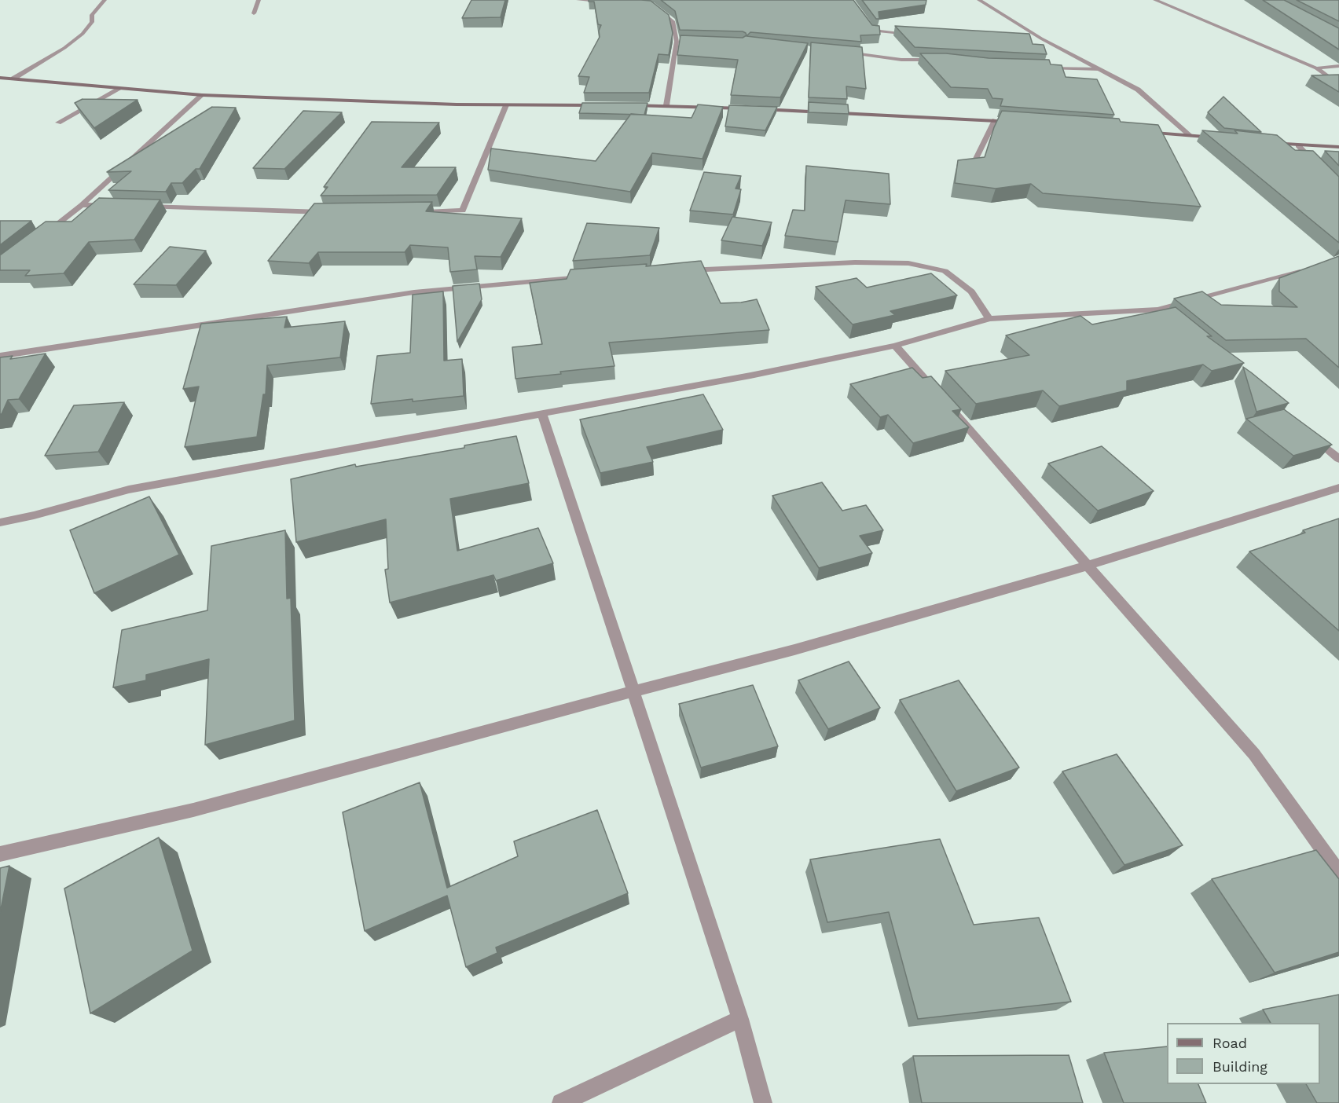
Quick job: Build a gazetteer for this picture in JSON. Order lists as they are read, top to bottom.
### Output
{
  "legend": ["Road", "Building"]
}
